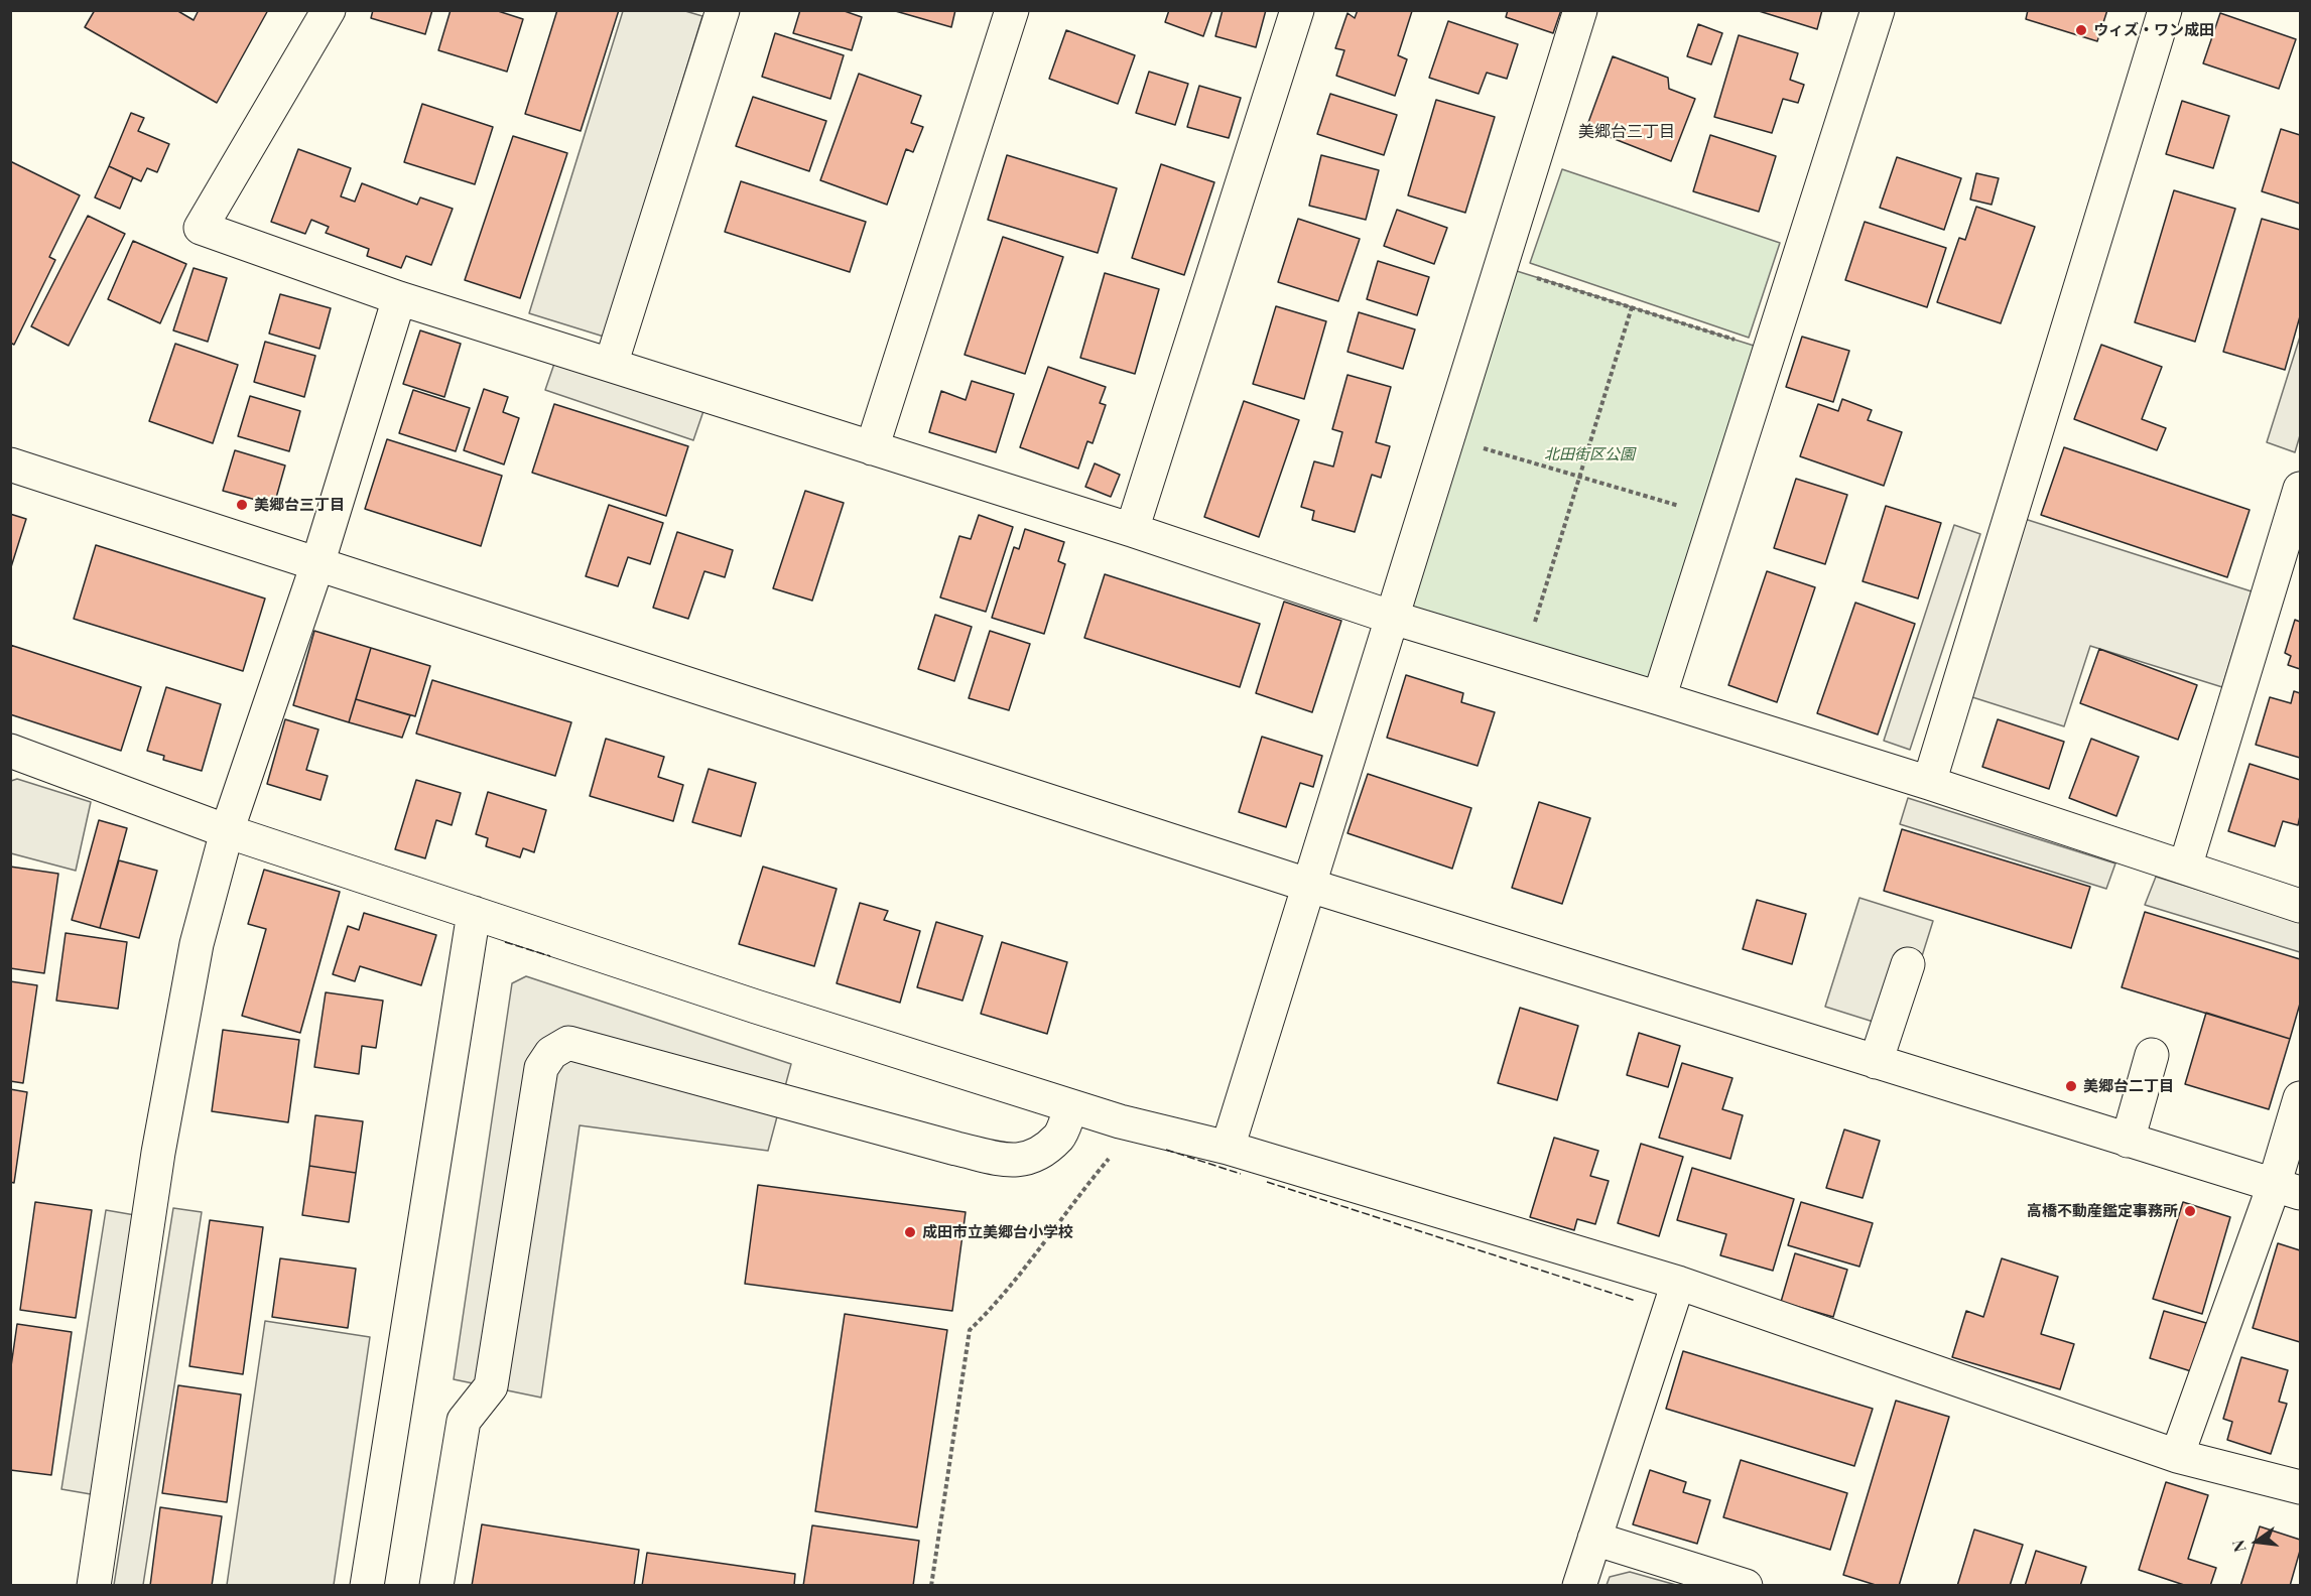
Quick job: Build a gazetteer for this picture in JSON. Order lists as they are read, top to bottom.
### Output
{
  "districts": ["美郷台三丁目"],
  "parks": ["北田街区公園"],
  "places": [
    "ウィズ・ワン成田",
    "美郷台三丁目",
    "美郷台二丁目",
    "高橋不動産鑑定事務所",
    "成田市立美郷台小学校"
  ],
  "north": "left"
}
